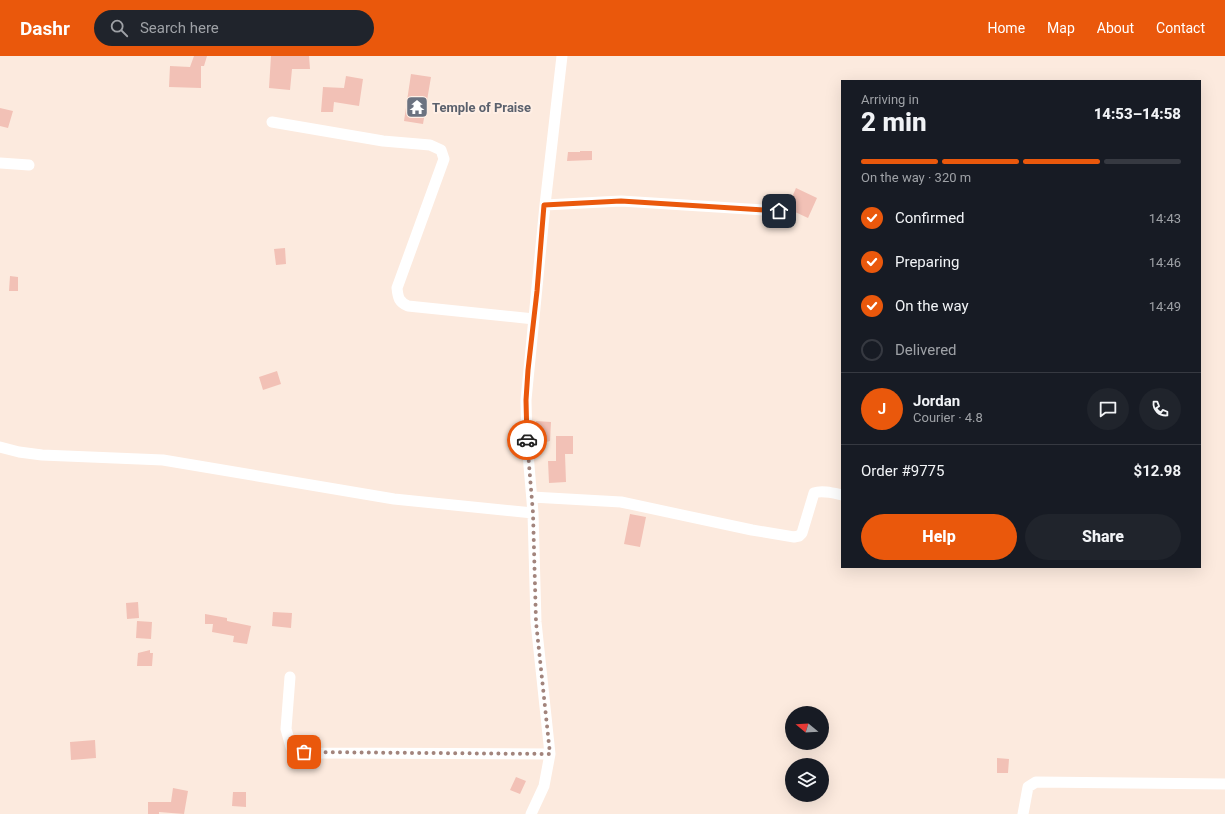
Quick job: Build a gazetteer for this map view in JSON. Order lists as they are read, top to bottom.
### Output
{
  "places": {
    "temple": ["Temple of Praise"]
  },
  "north": "left",
  "page": {
    "header": "Dashr",
    "search": "Search here",
    "nav": [
      "Home",
      "Map",
      "About",
      "Contact"
    ],
    "heading": ["2 min", "Arriving in", "14:53–14:58"],
    "panel": [
      "Jordan",
      "Courier · 4.8",
      "Order #9775",
      "$12.98"
    ],
    "bar": "On the way · 320 m",
    "list": [
      ["Confirmed", "14:43"],
      ["Preparing", "14:46"],
      ["On the way", "14:49"],
      "Delivered"
    ],
    "round": "J",
    "buttons": ["Help", "Share"]
  }
}
